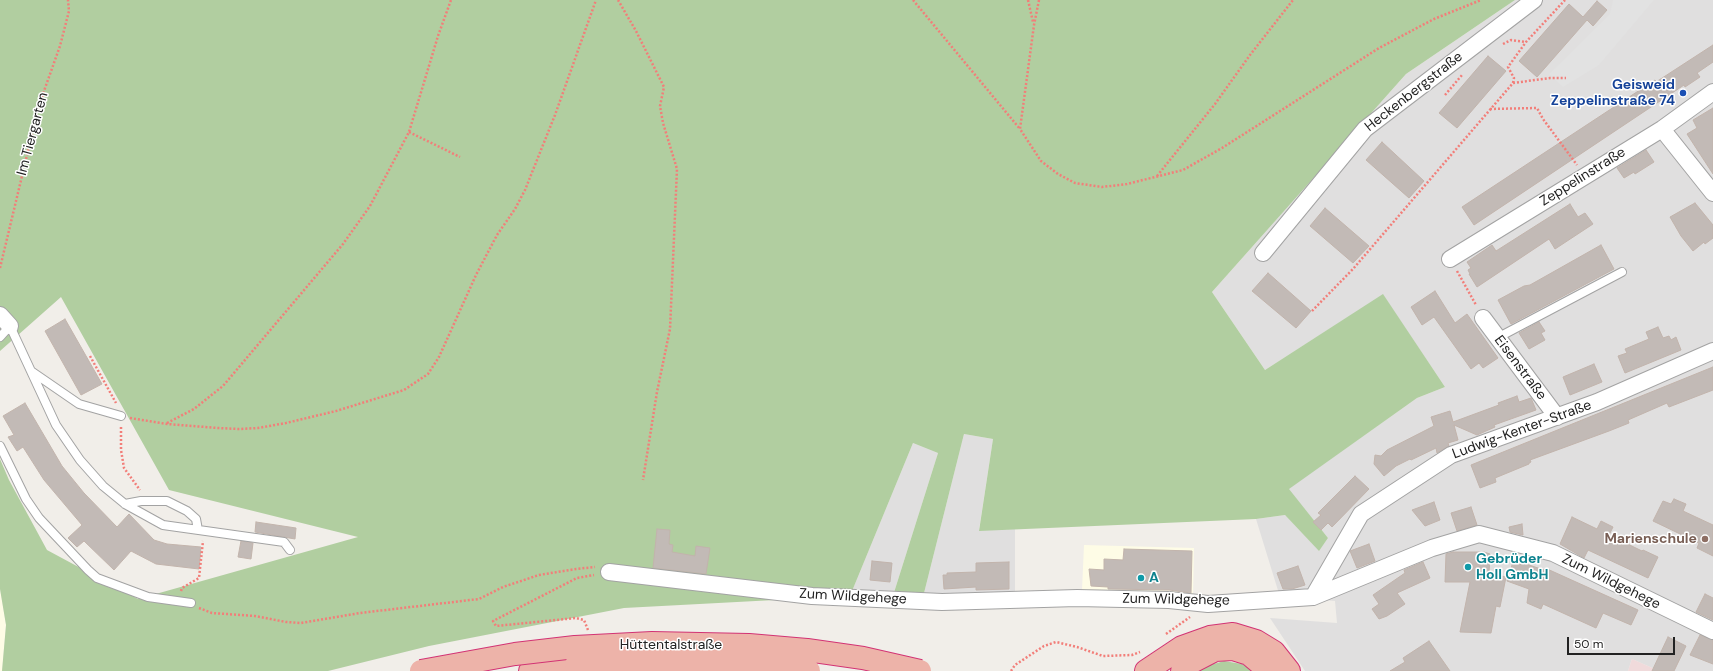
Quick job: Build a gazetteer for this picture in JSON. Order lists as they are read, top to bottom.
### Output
{
  "streets": {
    "highway": ["Hüttentalstraße"],
    "street": [
      "Heckenbergstraße",
      "Zeppelinstraße",
      "Eisenstraße",
      "Ludwig-Kenter-Straße",
      "Zum Wildgehege"
    ],
    "path": ["Im Tiergarten"]
  },
  "crossings": [
    ["Eisenstraße", "Ludwig-Kenter-Straße"],
    ["Ludwig-Kenter-Straße", "Zum Wildgehege"]
  ],
  "places": [
    "Geisweid Zeppelinstraße 74",
    "Marienschule",
    "Gebrüder Holl GmbH",
    "A"
  ],
  "scale_bar": "50 m"
}
